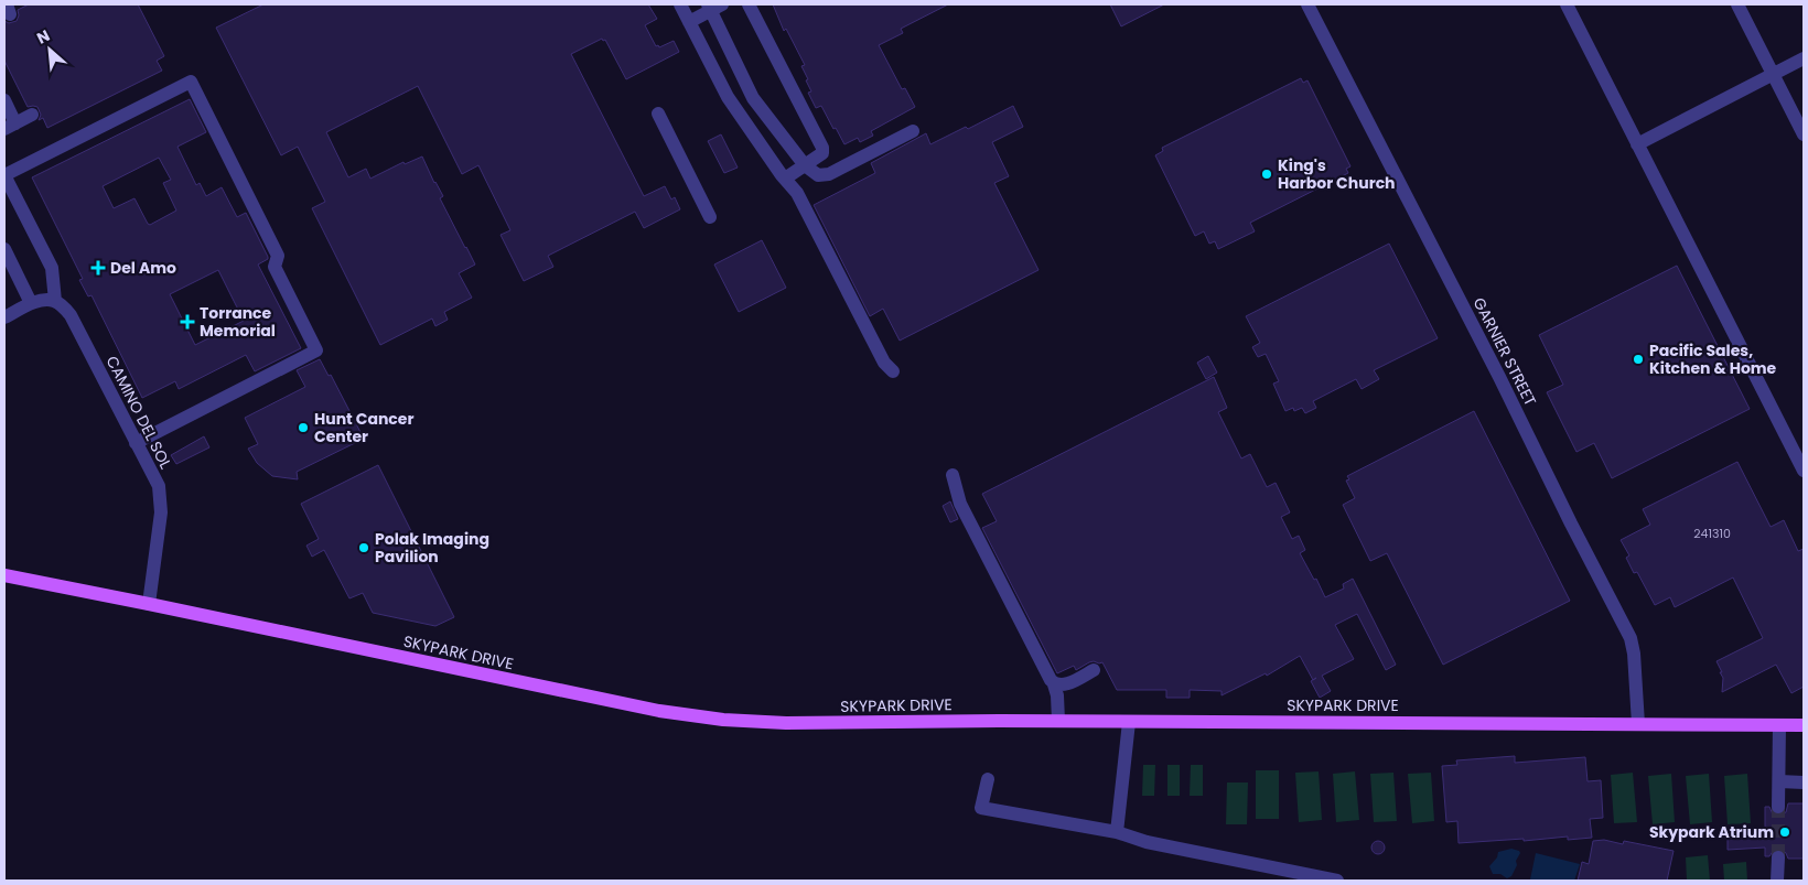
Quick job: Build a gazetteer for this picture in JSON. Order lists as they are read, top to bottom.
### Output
{
  "streets": {
    "main road": ["SKYPARK DRIVE"],
    "street": ["GARNIER STREET", "CAMINO DEL SOL"]
  },
  "crossings": [
    ["GARNIER STREET", "SKYPARK DRIVE"],
    ["CAMINO DEL SOL", "SKYPARK DRIVE"]
  ],
  "places": {
    "other": [
      "King's Harbor Church",
      "Pacific Sales, Kitchen & Home",
      "Hunt Cancer Center",
      "Polak Imaging Pavilion",
      "Skypark Atrium"
    ],
    "health": ["Del Amo", "Torrance Memorial"]
  },
  "house_numbers": ["241310"],
  "north": "top left"
}
